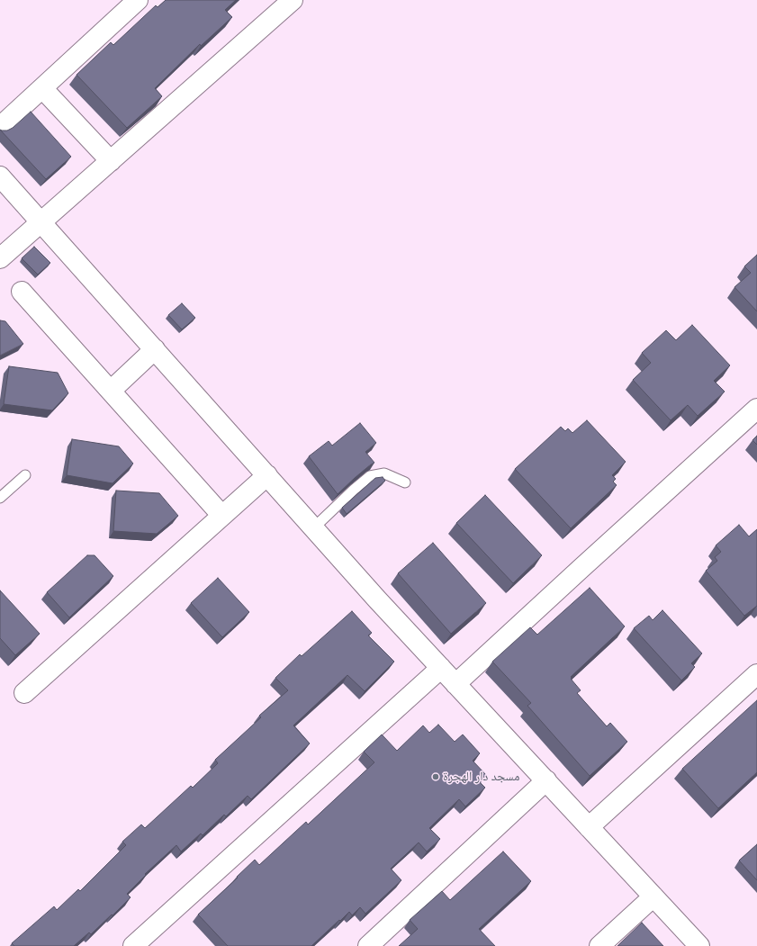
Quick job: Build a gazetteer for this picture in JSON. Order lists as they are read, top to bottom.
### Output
{
  "places": ["مسجد دار الهجرة"]
}
